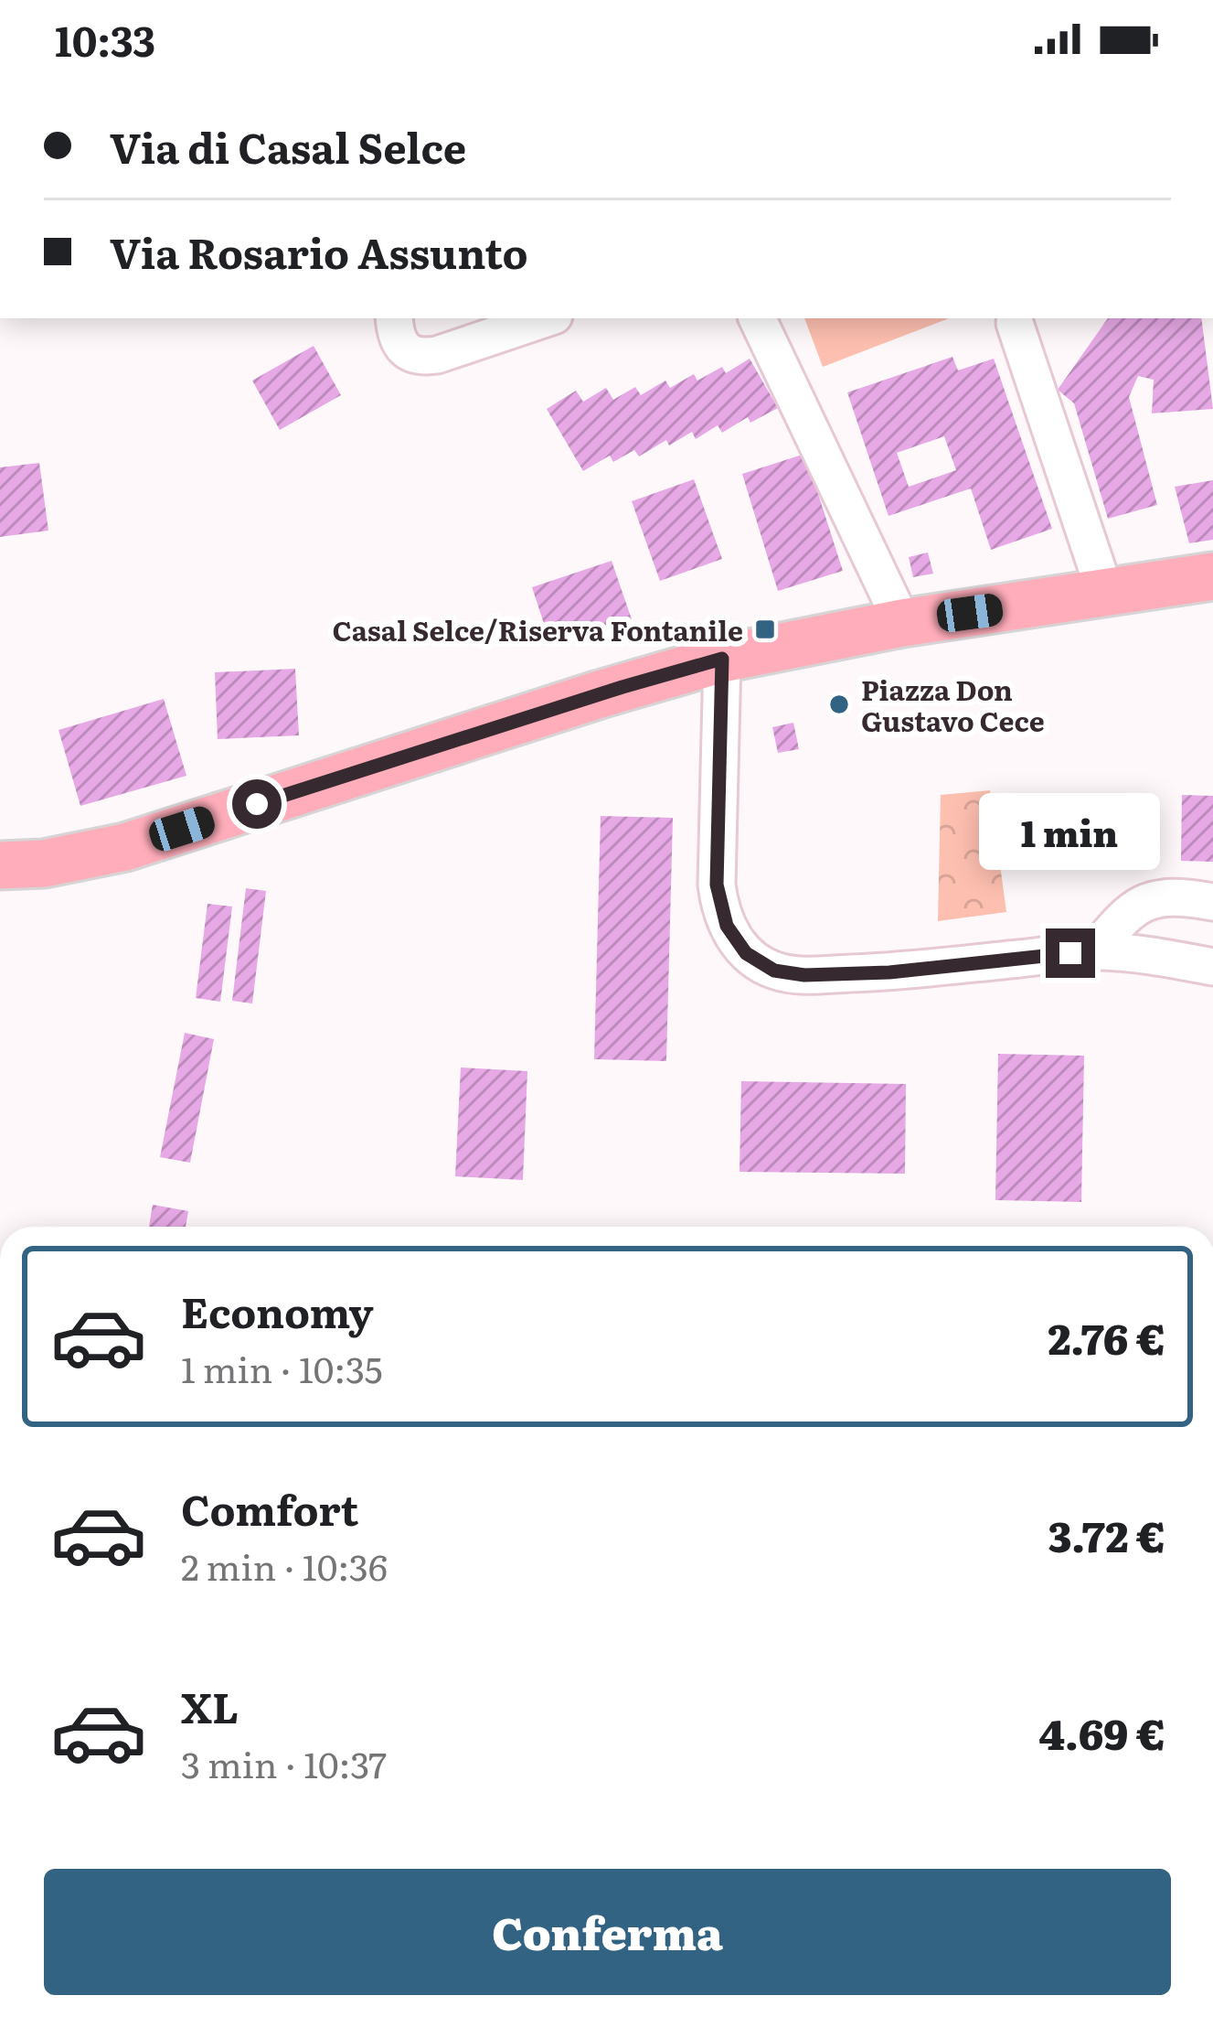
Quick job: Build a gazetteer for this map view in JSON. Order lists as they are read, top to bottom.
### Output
{
  "places": {
    "transit": ["Casal Selce/Riserva Fontanile"],
    "other": ["Piazza Don Gustavo Cece"]
  },
  "page": {
    "status": "10:33",
    "banner": ["Via di Casal Selce", "Via Rosario Assunto"],
    "bubble": "1 min",
    "list": [
      {
        "name": "Economy",
        "note": "1 min · 10:35",
        "value": "2.76 €"
      },
      {
        "name": "Comfort",
        "note": "2 min · 10:36",
        "value": "3.72 €"
      },
      {
        "name": "XL",
        "note": "3 min · 10:37",
        "value": "4.69 €"
      }
    ],
    "buttons": "Conferma"
  }
}
